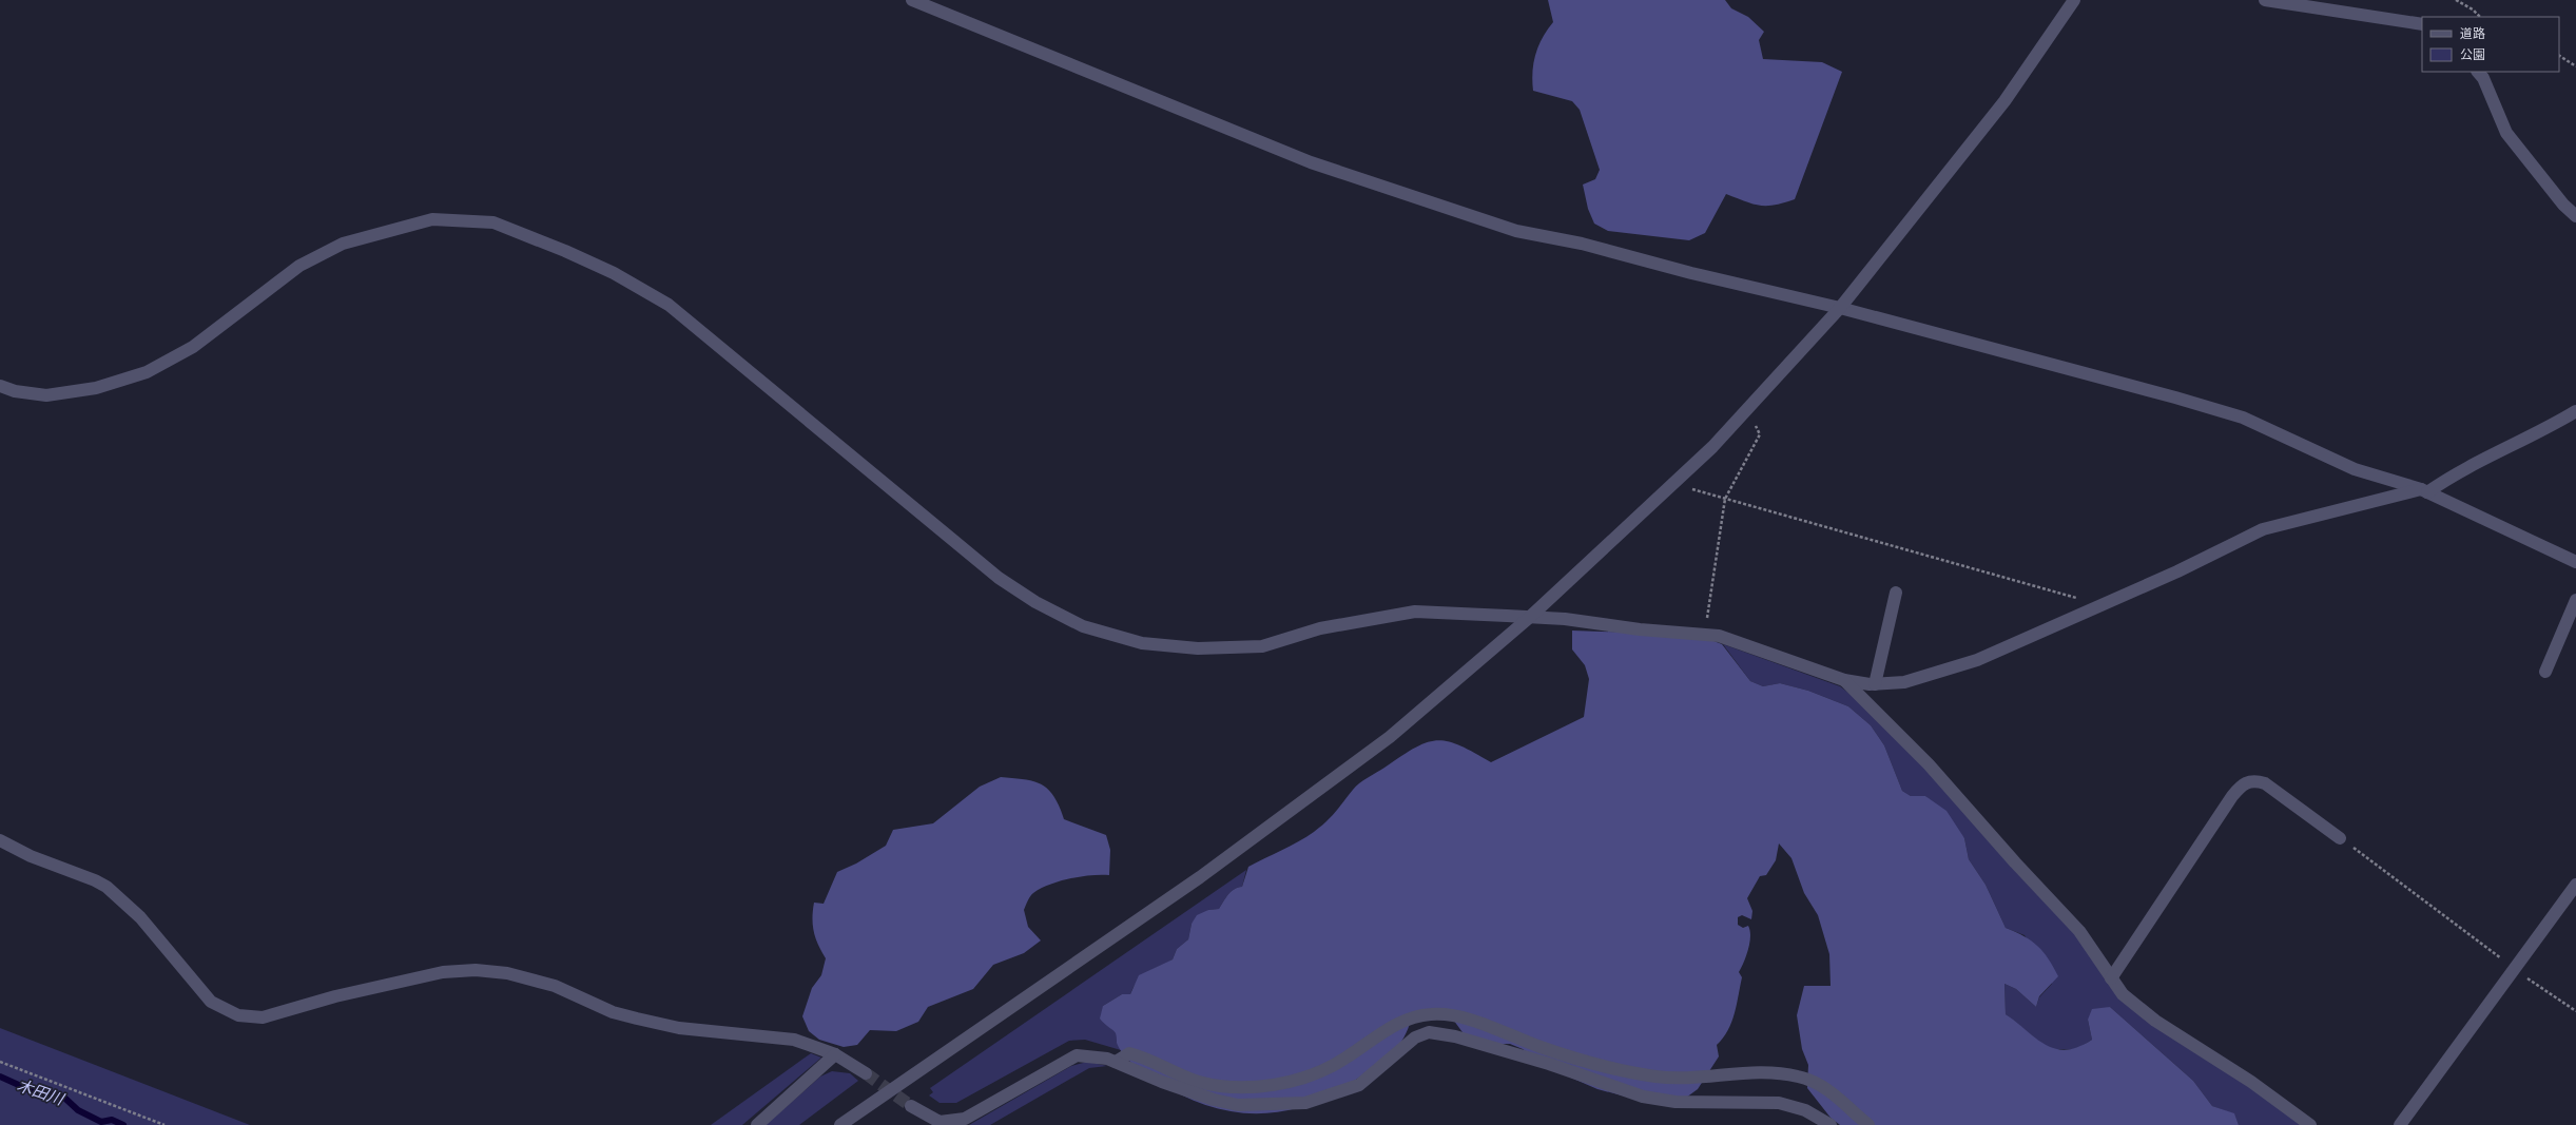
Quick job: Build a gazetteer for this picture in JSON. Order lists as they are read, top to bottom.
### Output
{
  "water": ["木田川"],
  "legend": ["道路", "公園"]
}
